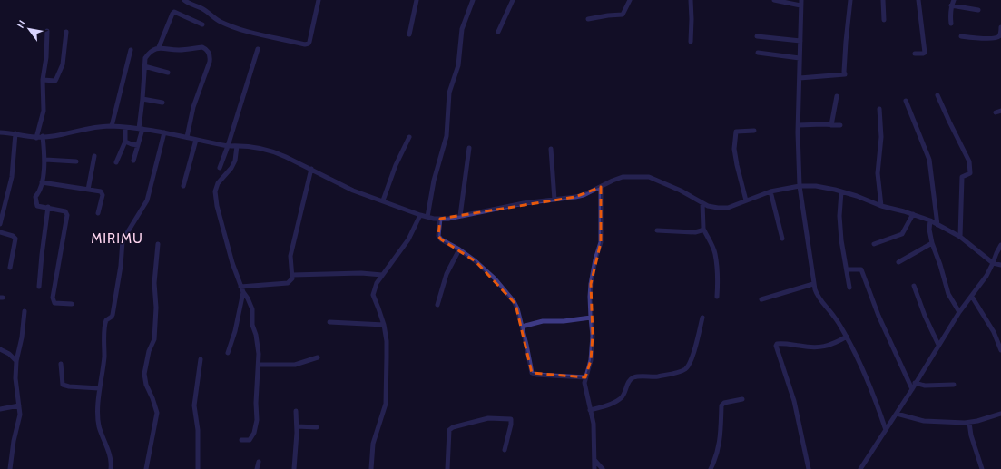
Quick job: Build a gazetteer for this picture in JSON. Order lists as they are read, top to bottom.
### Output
{
  "districts": ["MIRIMU"],
  "north": "top left"
}
